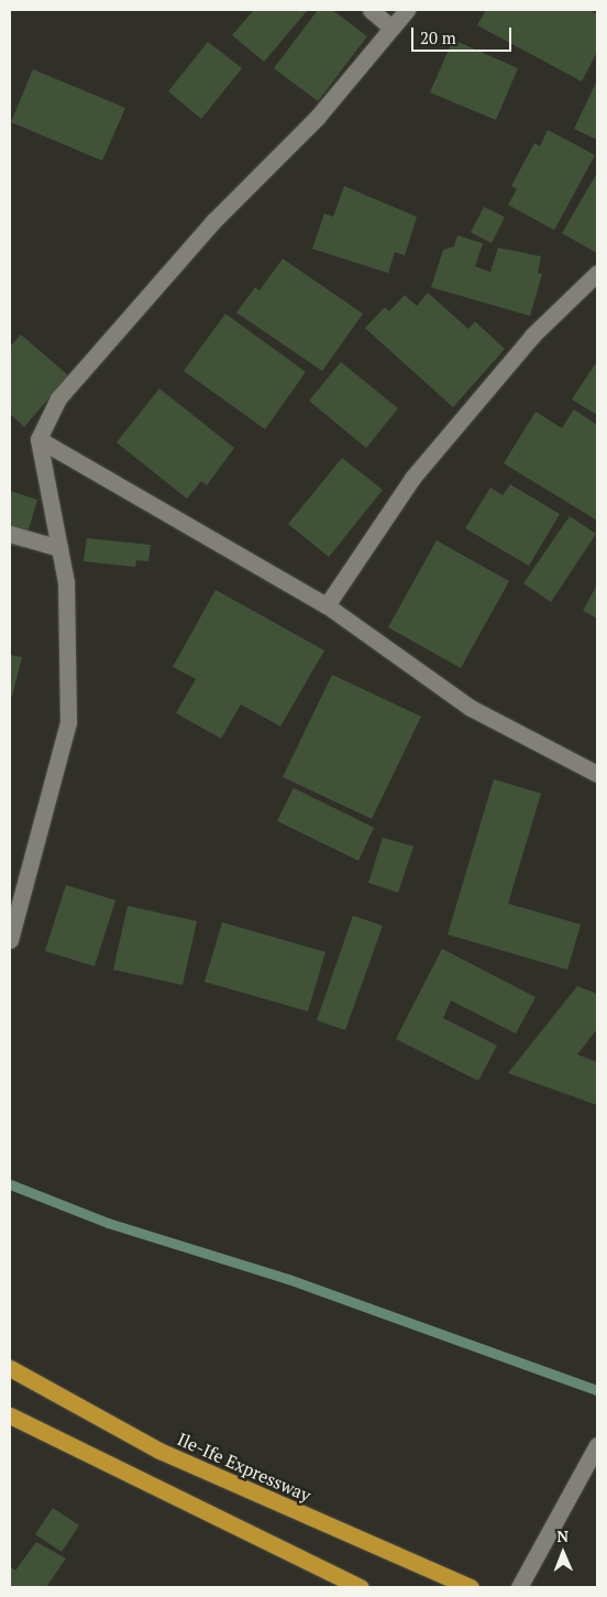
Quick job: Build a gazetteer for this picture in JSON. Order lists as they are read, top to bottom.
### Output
{
  "streets": {
    "highway": ["Ile-Ife Expressway"]
  },
  "scale_bar": "20 m",
  "north": "top"
}
